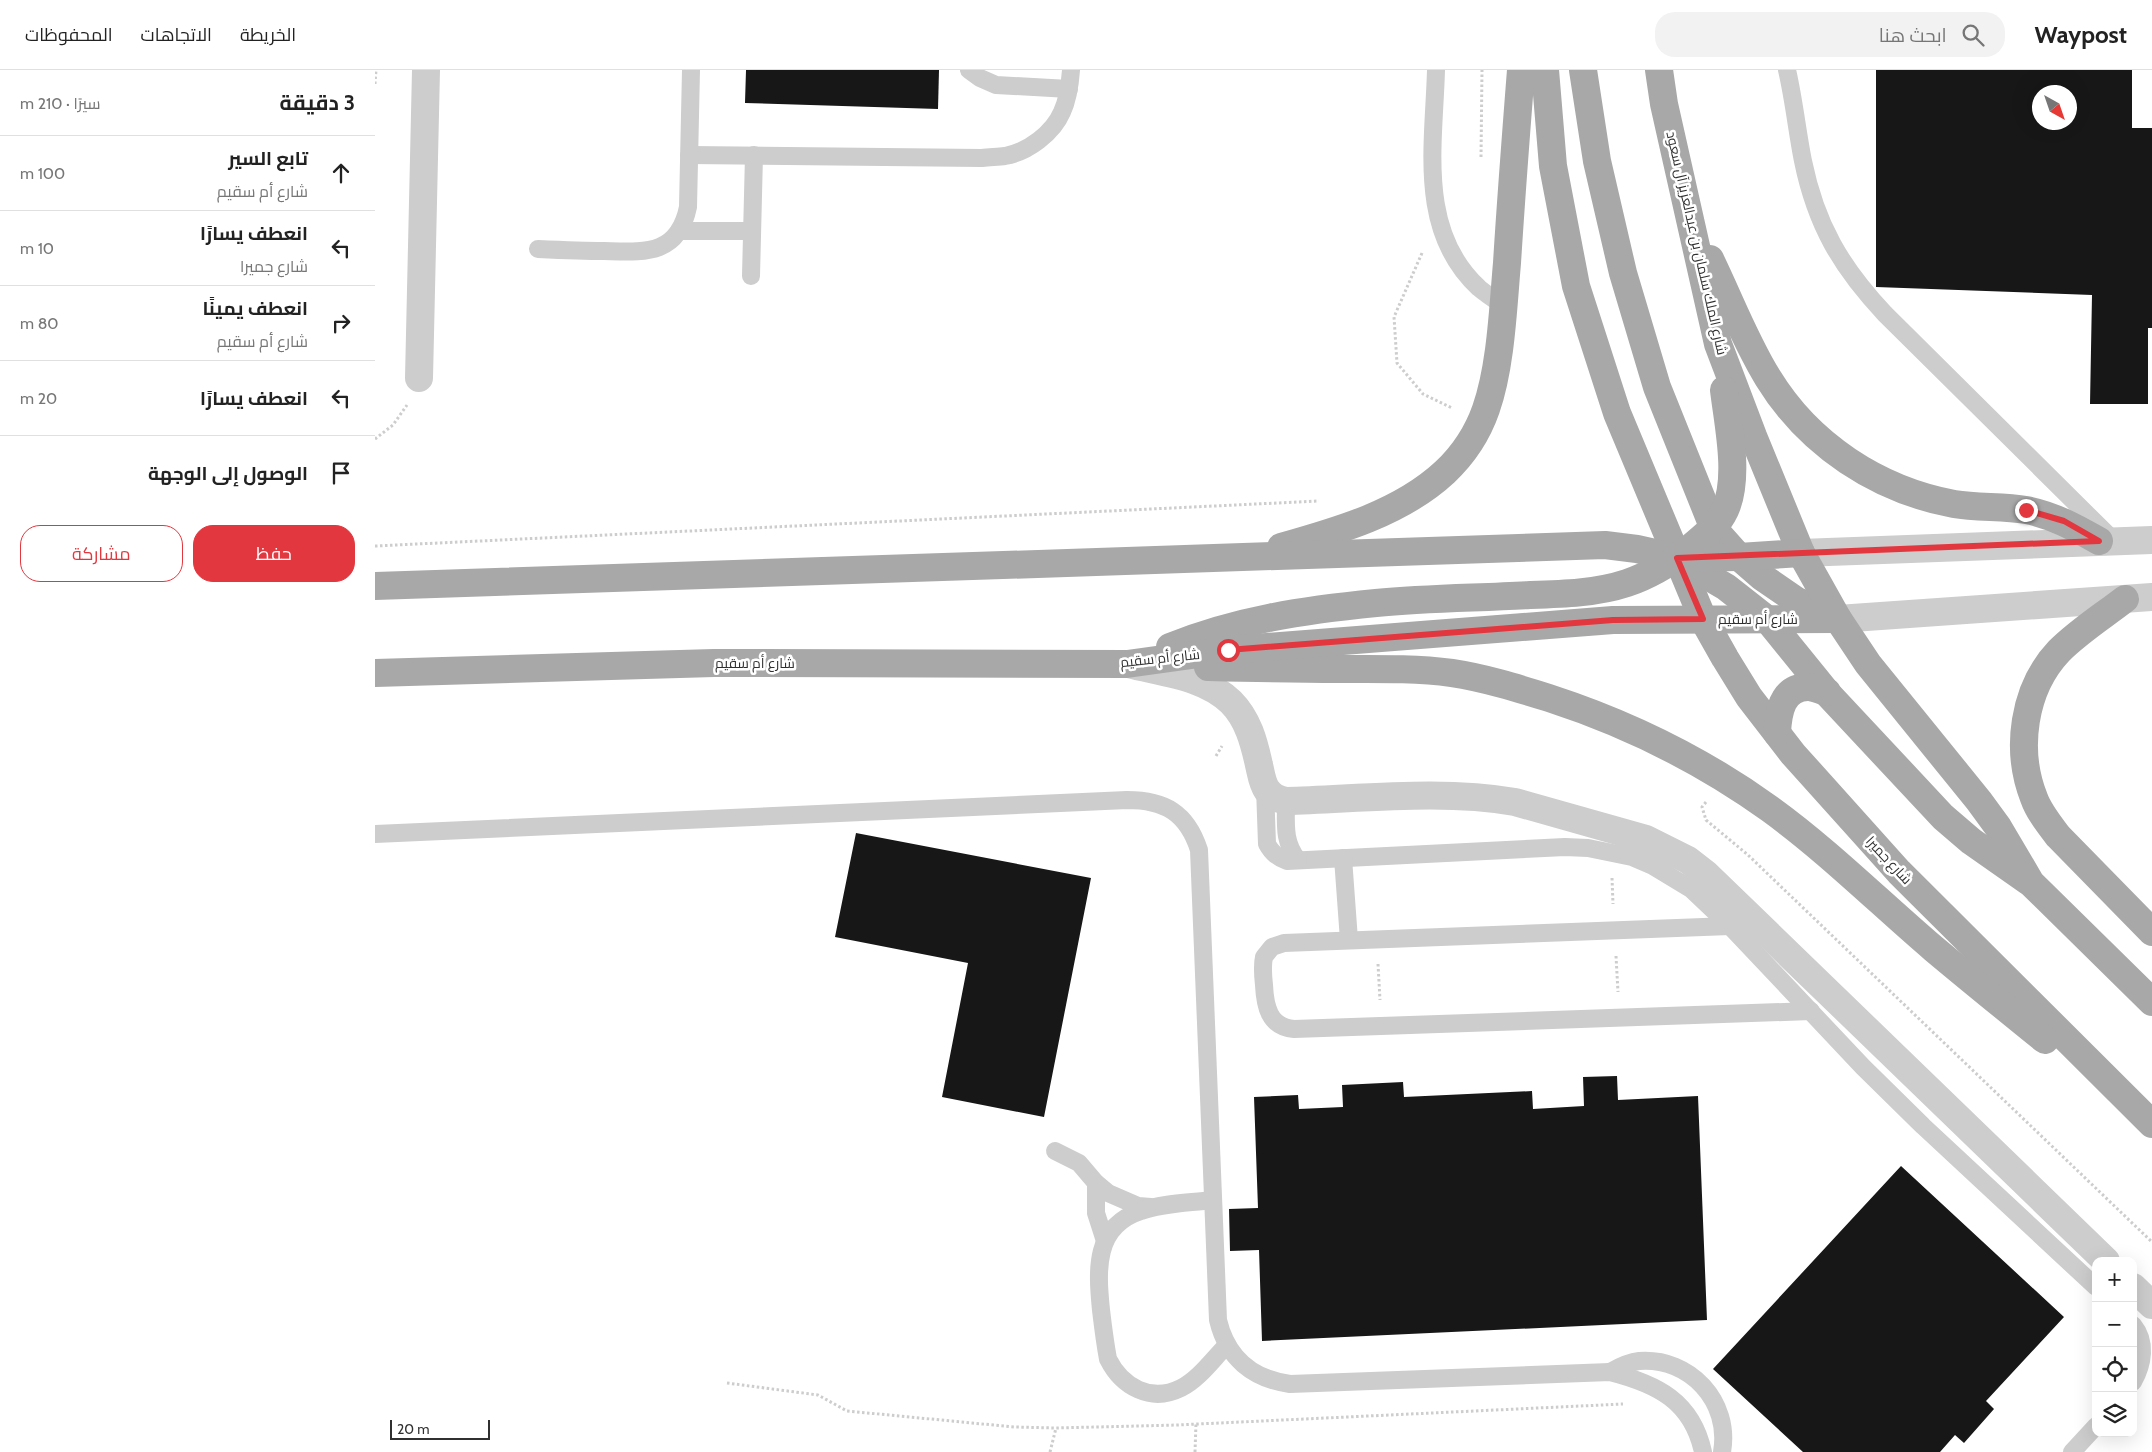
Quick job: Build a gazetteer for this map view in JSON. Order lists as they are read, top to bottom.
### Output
{
  "streets": {
    "main road": ["شارع الملك سلمان بن عبدالعزيز آل سعود", "شارع أم سقيم", "شارع جميرا"]
  },
  "crossings": [
    ["شارع أم سقيم", "شارع جميرا"]
  ],
  "scale_bar": "20 m",
  "north": "bottom right",
  "page": {
    "header": "Waypost",
    "search": "ابحث هنا",
    "nav": ["الخريطة", "الاتجاهات", "المحفوظات"],
    "heading": ["3 دقيقة", "سيرًا · 210 m"],
    "list": [
      ["تابع السير", "شارع أم سقيم", "100 m"],
      ["انعطف يسارًا", "شارع جميرا", "10 m"],
      ["انعطف يمينًا", "شارع أم سقيم", "80 m"],
      ["انعطف يسارًا", "20 m"],
      "الوصول إلى الوجهة"
    ],
    "buttons": ["حفظ", "مشاركة"],
    "map_buttons": ["+", "−"],
    "scale": "20 m"
  }
}
